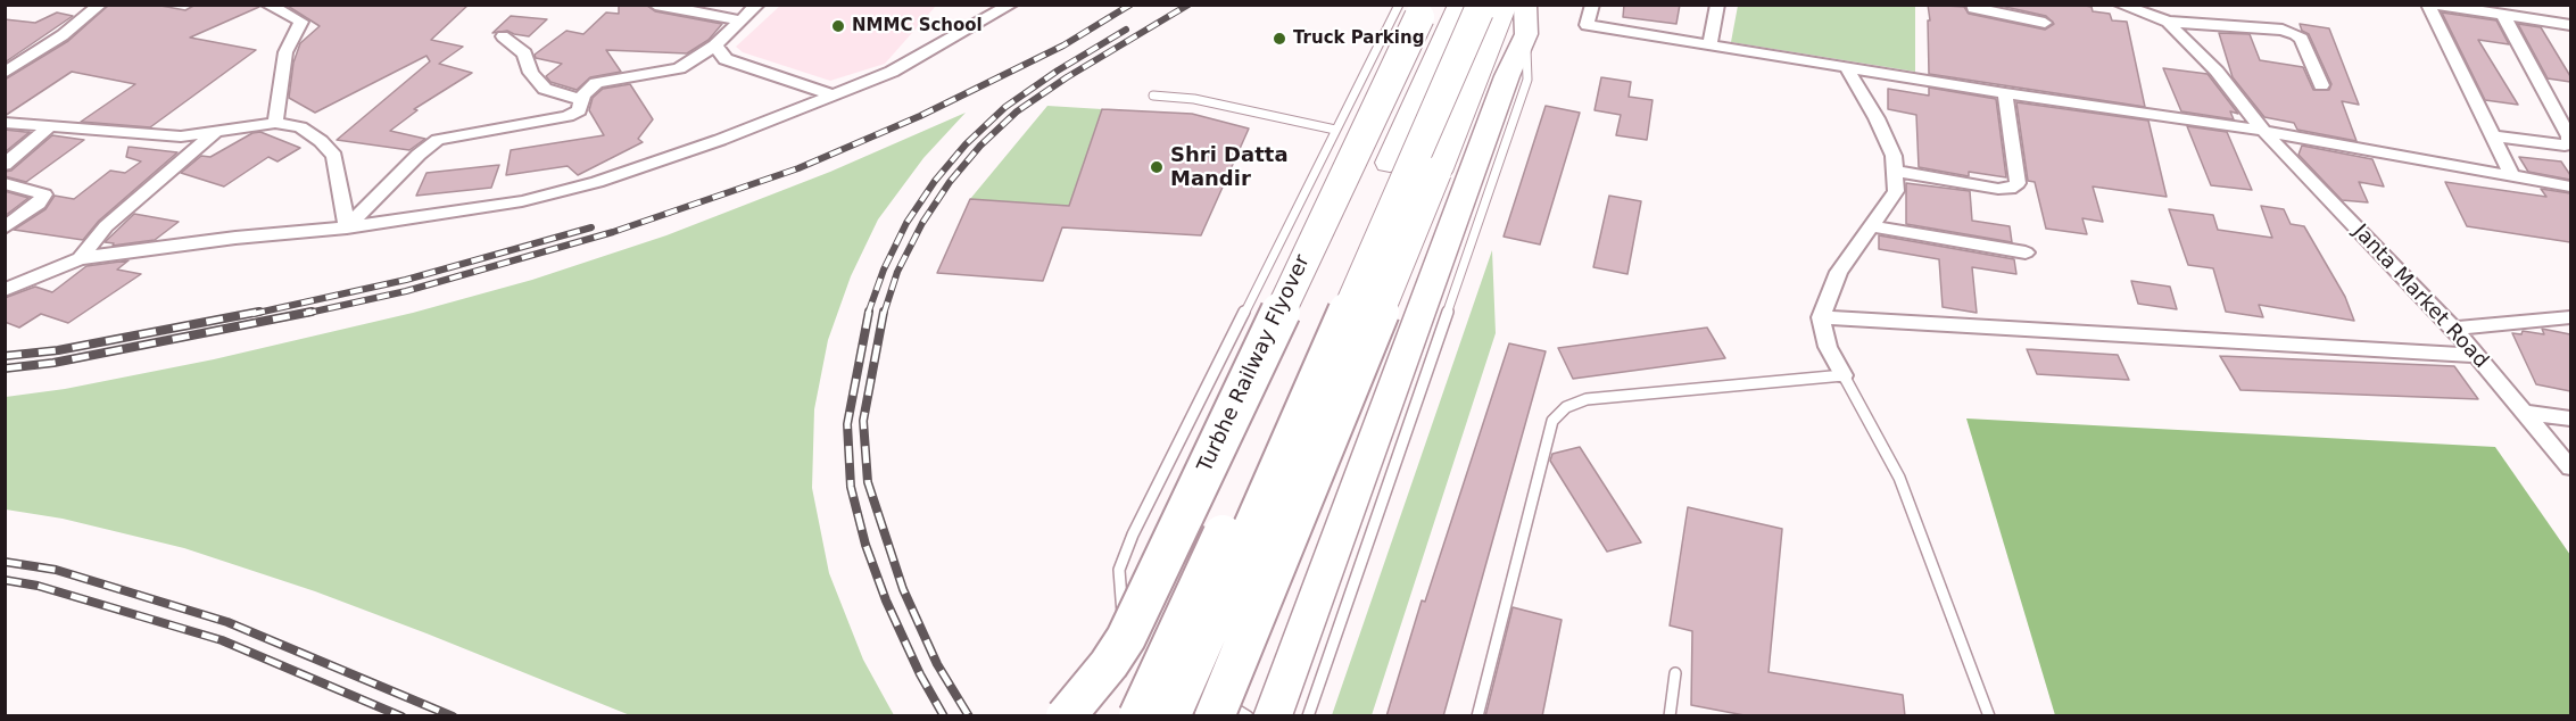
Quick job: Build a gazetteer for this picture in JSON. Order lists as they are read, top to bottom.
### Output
{
  "streets": {
    "highway": ["Turbhe Railway Flyover"],
    "street": ["Janta Market Road"]
  },
  "places": ["NMMC School", "Truck Parking", "Shri Datta Mandir"]
}
